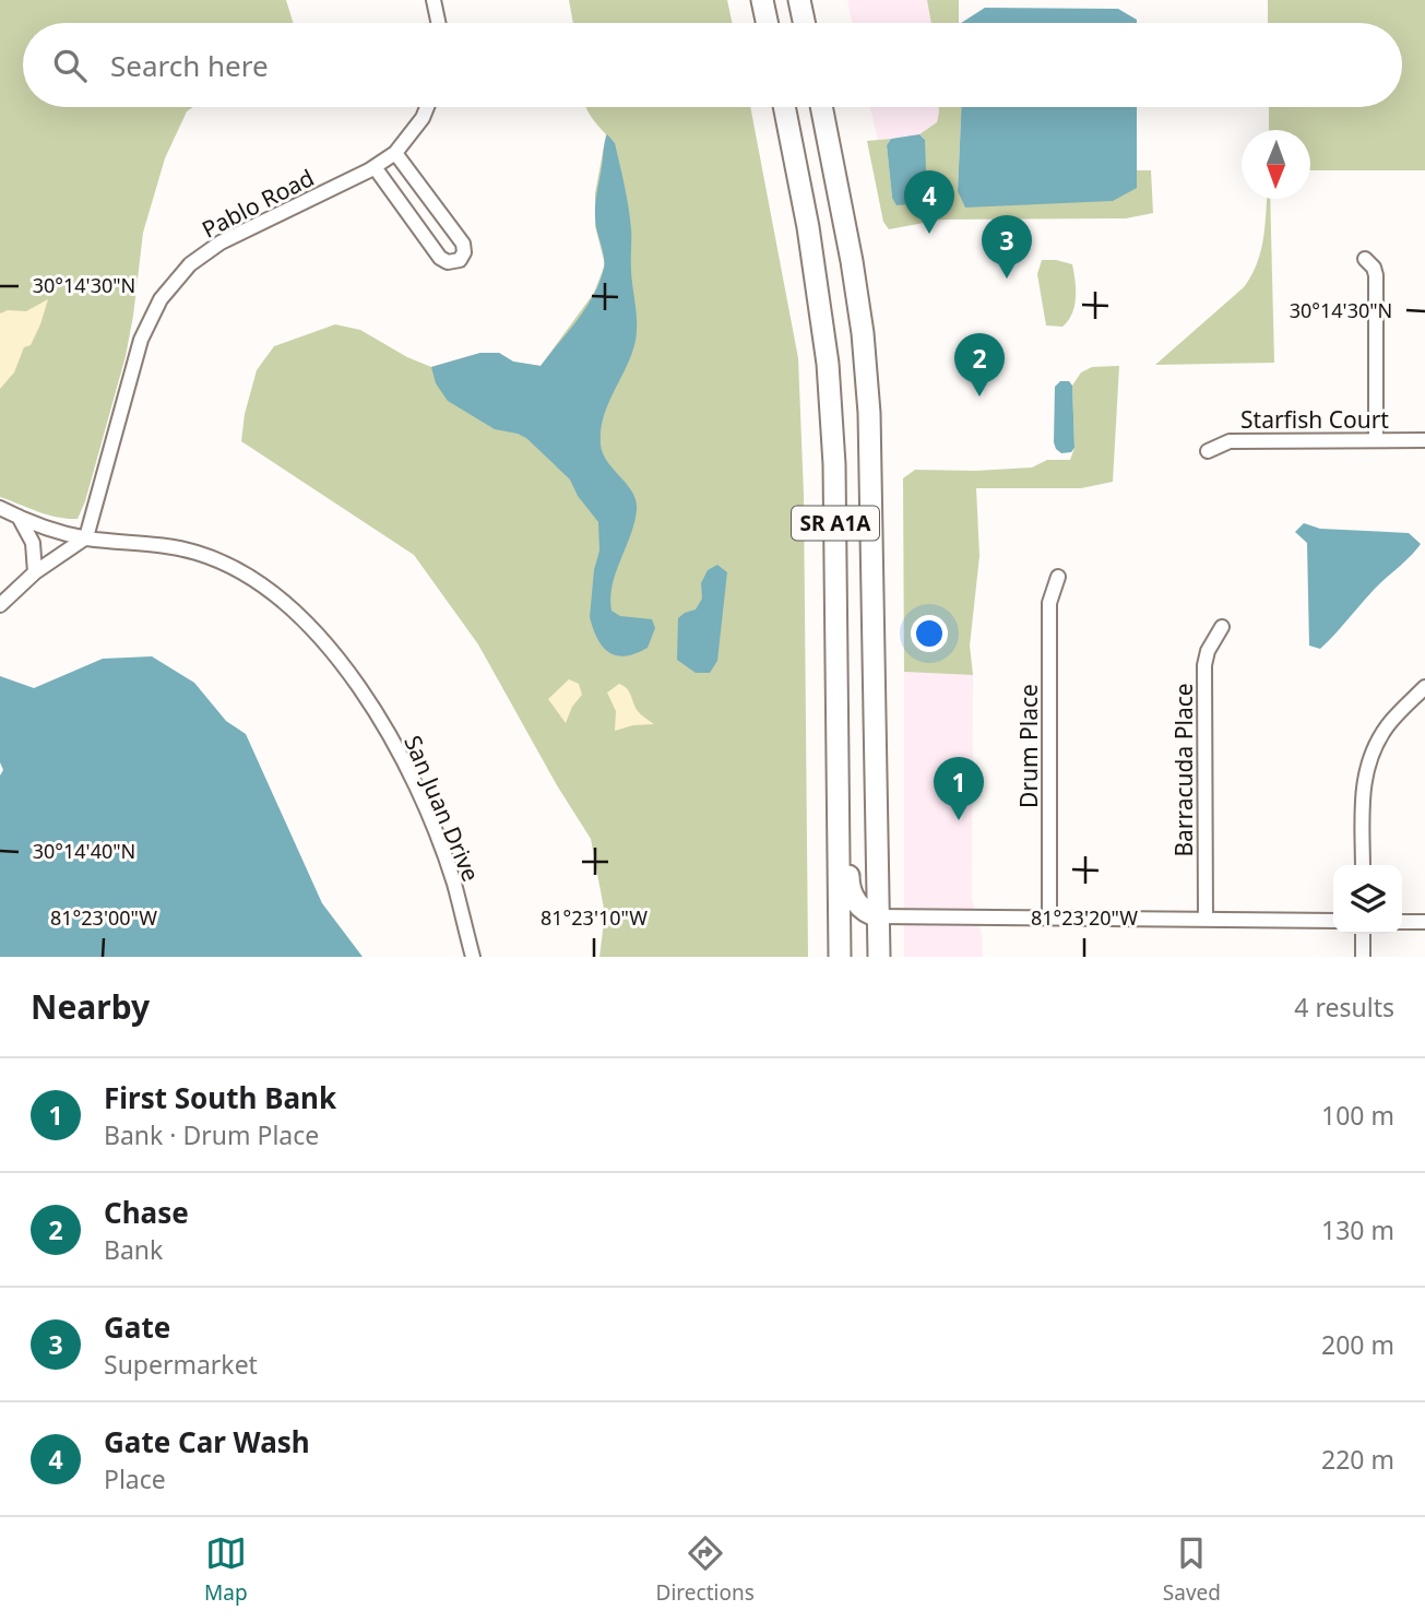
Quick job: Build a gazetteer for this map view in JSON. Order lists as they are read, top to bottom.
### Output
{
  "streets": {
    "main road": ["SR A1A"],
    "street": [
      "Pablo Road",
      "Starfish Court",
      "Drum Place",
      "Barracuda Place",
      "San Juan Drive"
    ]
  },
  "crossings": [
    ["Pablo Road", "San Juan Drive"]
  ],
  "north": "bottom",
  "page": {
    "search": "Search here",
    "pins": [
      "4",
      "3",
      "2",
      "1"
    ],
    "heading": ["Nearby", "4 results"],
    "list": [
      {
        "mark": "1",
        "name": "First South Bank",
        "note": "Bank · Drum Place",
        "value": "100 m"
      },
      {
        "mark": "2",
        "name": "Chase",
        "note": "Bank",
        "value": "130 m"
      },
      {
        "mark": "3",
        "name": "Gate",
        "note": "Supermarket",
        "value": "200 m"
      },
      {
        "mark": "4",
        "name": "Gate Car Wash",
        "note": "Place",
        "value": "220 m"
      }
    ],
    "nav": ["Map", "Directions", "Saved"]
  },
  "coordinates": [
    "30°14'30\"N",
    "30°14'40\"N",
    "81°23'00\"W",
    "81°23'10\"W",
    "81°23'20\"W"
  ]
}
